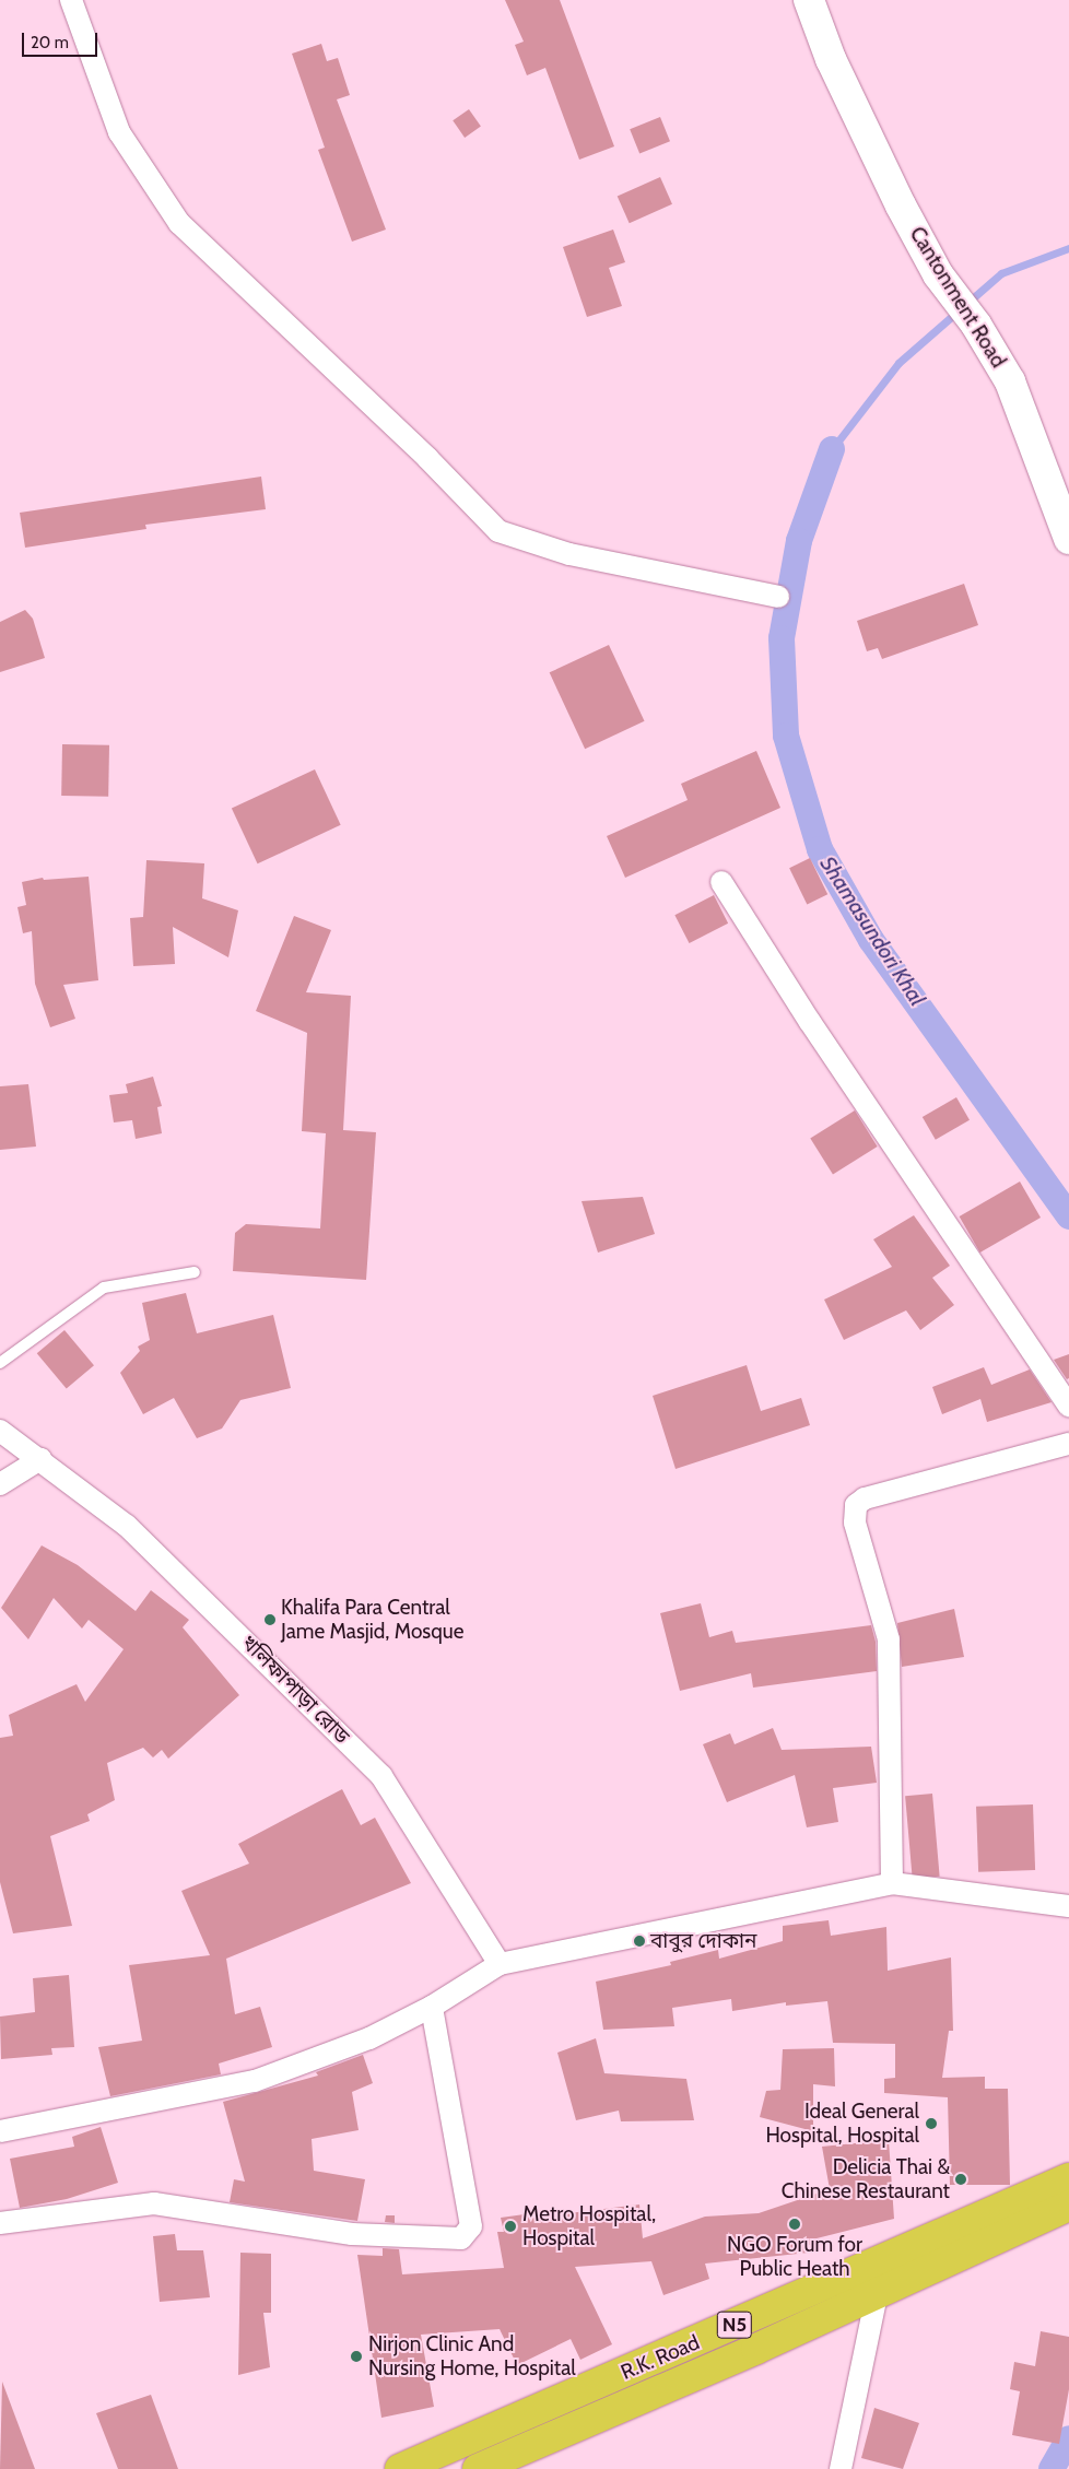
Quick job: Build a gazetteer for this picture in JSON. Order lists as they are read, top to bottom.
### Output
{
  "streets": {
    "highway": ["N5", "R.K. Road"],
    "street": ["Cantonment Road", "খলিফাপাড়া রোড"]
  },
  "water": ["Shamasundori Khal"],
  "places": [
    "Khalifa Para Central Jame Masjid, Mosque",
    "বাবুর দোকান",
    "Ideal General Hospital, Hospital",
    "Delicia Thai & Chinese Restaurant",
    "NGO Forum for Public Heath",
    "Metro Hospital, Hospital",
    "Nirjon Clinic And Nursing Home, Hospital"
  ],
  "scale_bar": "20 m"
}
